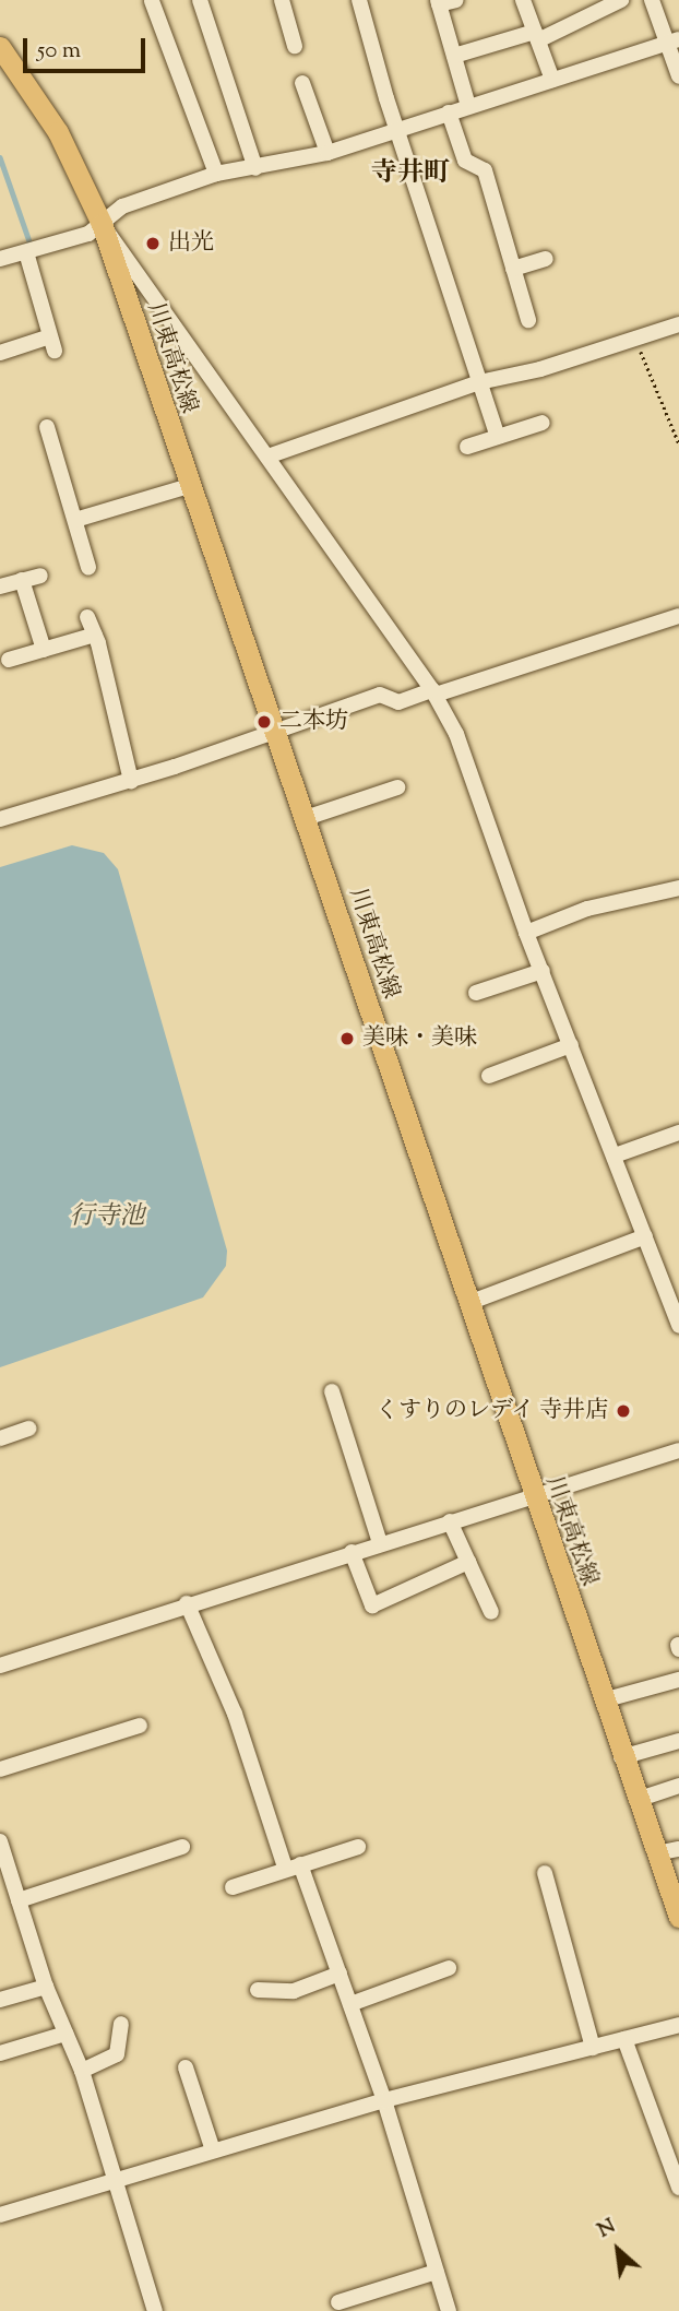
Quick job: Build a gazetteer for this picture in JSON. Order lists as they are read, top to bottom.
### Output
{
  "streets": {
    "main road": ["川東高松線"]
  },
  "districts": ["寺井町"],
  "water": ["行寺池"],
  "places": [
    "出光",
    "二本坊",
    "美味・美味",
    "くすりのレデイ 寺井店"
  ],
  "scale_bar": "50 m",
  "north": "top left"
}
